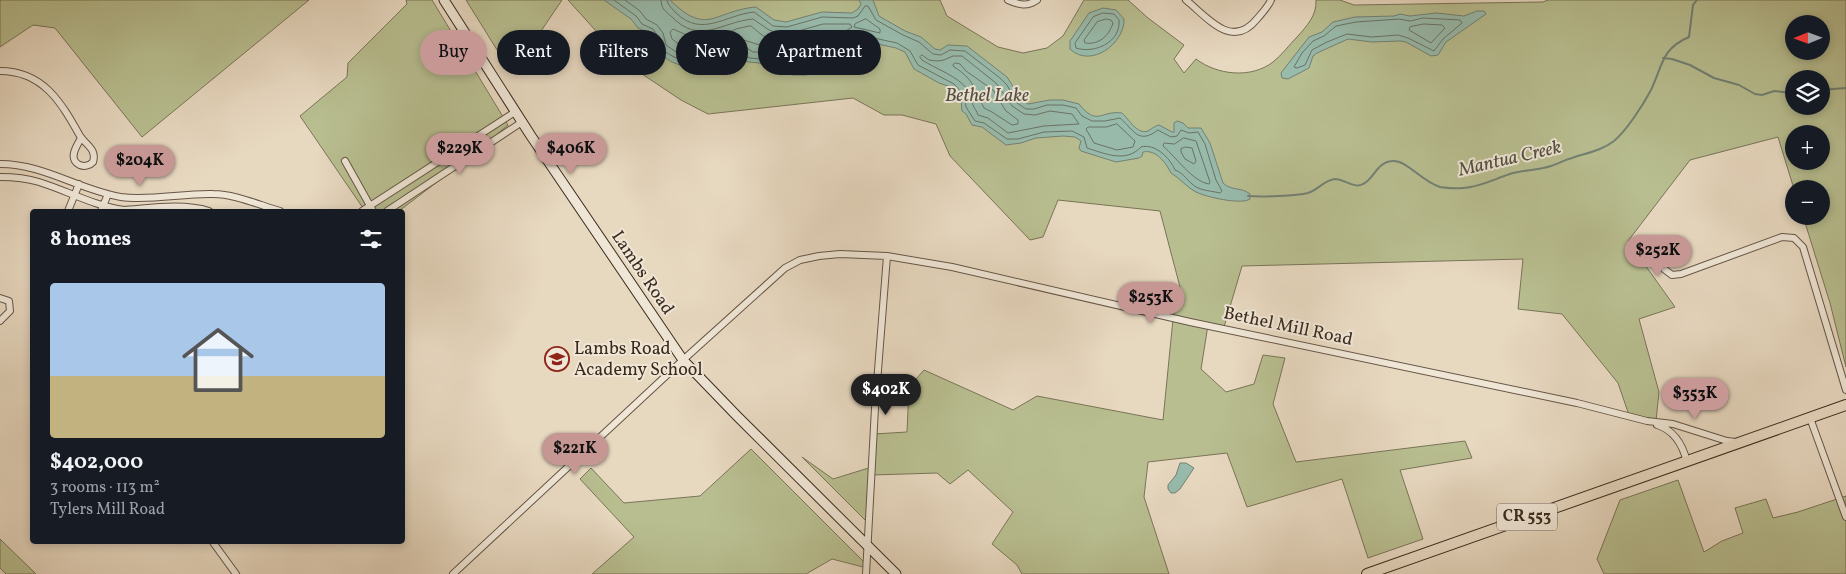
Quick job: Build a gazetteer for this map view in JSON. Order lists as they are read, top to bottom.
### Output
{
  "streets": {
    "main road": ["Lambs Road", "CR 553"],
    "street": ["Bethel Mill Road"]
  },
  "crossings": [
    ["Lambs Road", "Bethel Mill Road"],
    ["Bethel Mill Road", "CR 553"]
  ],
  "water": ["Bethel Lake", "Mantua Creek"],
  "places": {
    "school or university": ["Lambs Road Academy School"]
  },
  "north": "left",
  "page": {
    "map_buttons": ["+", "−"],
    "chip": [
      "Buy",
      "Rent",
      "Filters",
      "New",
      "Apartment"
    ],
    "price": [
      "$229K",
      "$406K",
      "$204K",
      "$252K",
      "$253K",
      "$402K",
      "$353K",
      "$221K"
    ],
    "heading": "8 homes",
    "list": [
      {
        "name": "$402,000",
        "note": "3 rooms · 113 m² · Tylers Mill Road"
      }
    ]
  }
}
